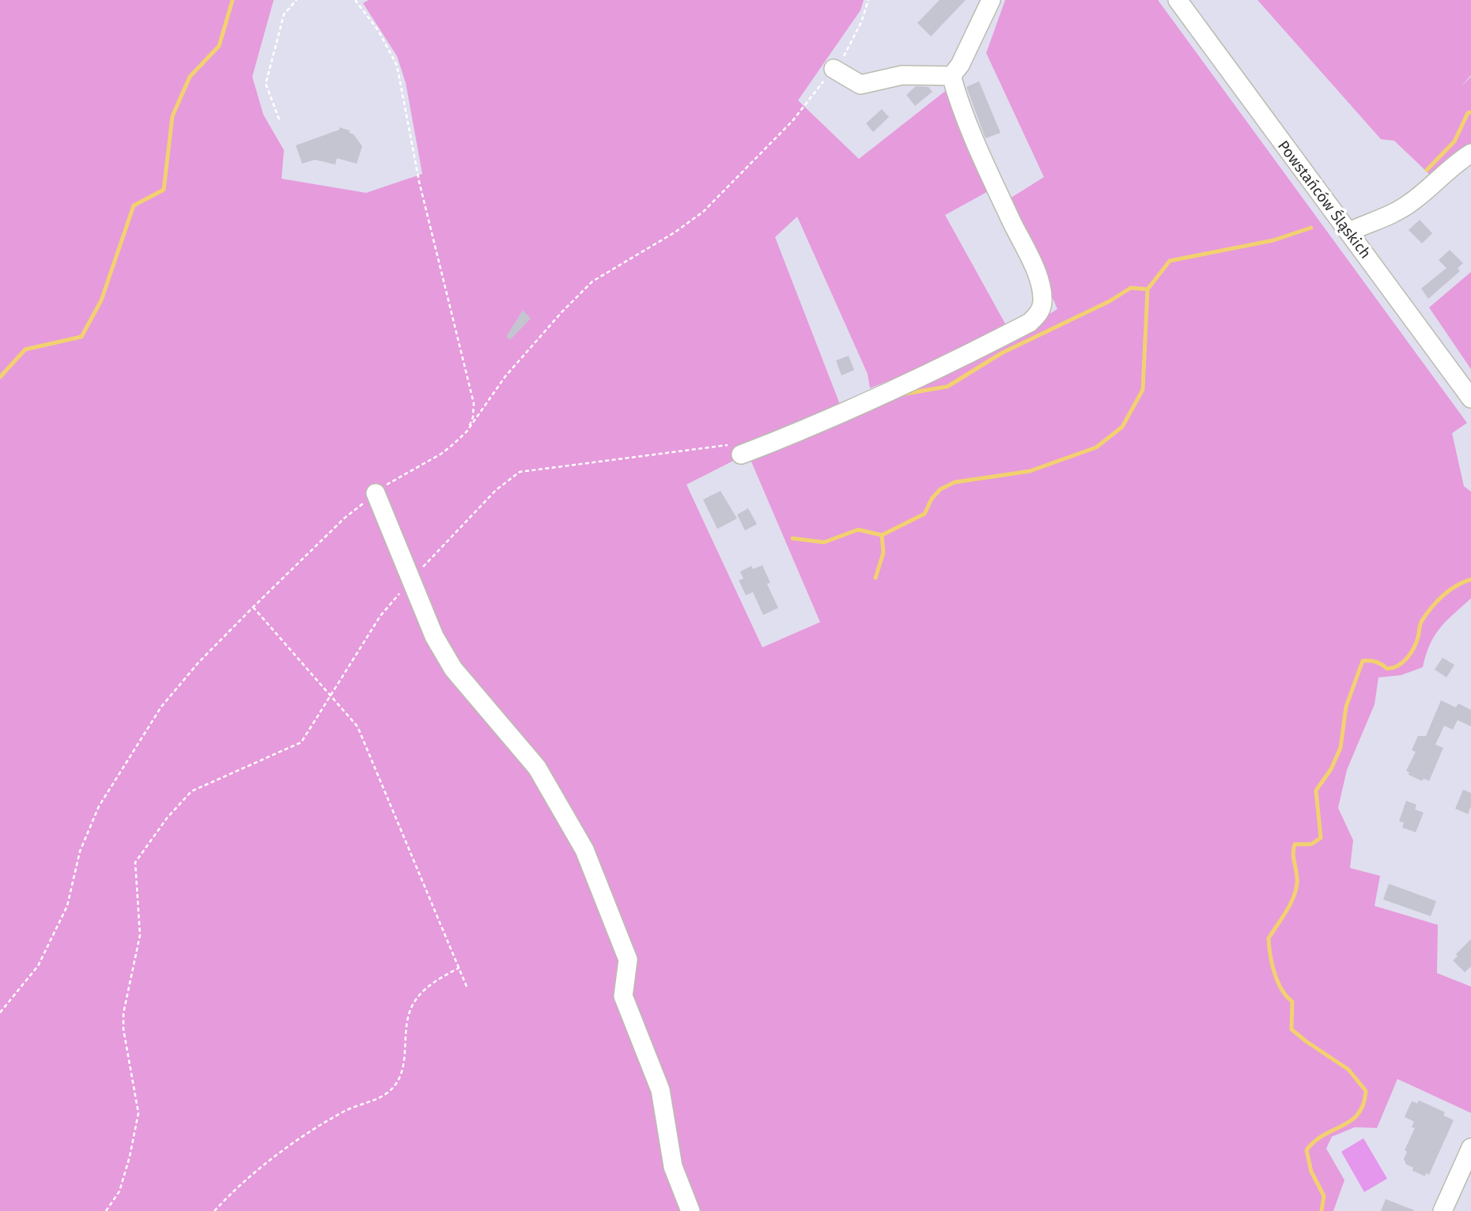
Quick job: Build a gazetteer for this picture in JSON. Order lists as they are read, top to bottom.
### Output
{
  "streets": {
    "street": ["Powstańców Śląskich"]
  }
}
